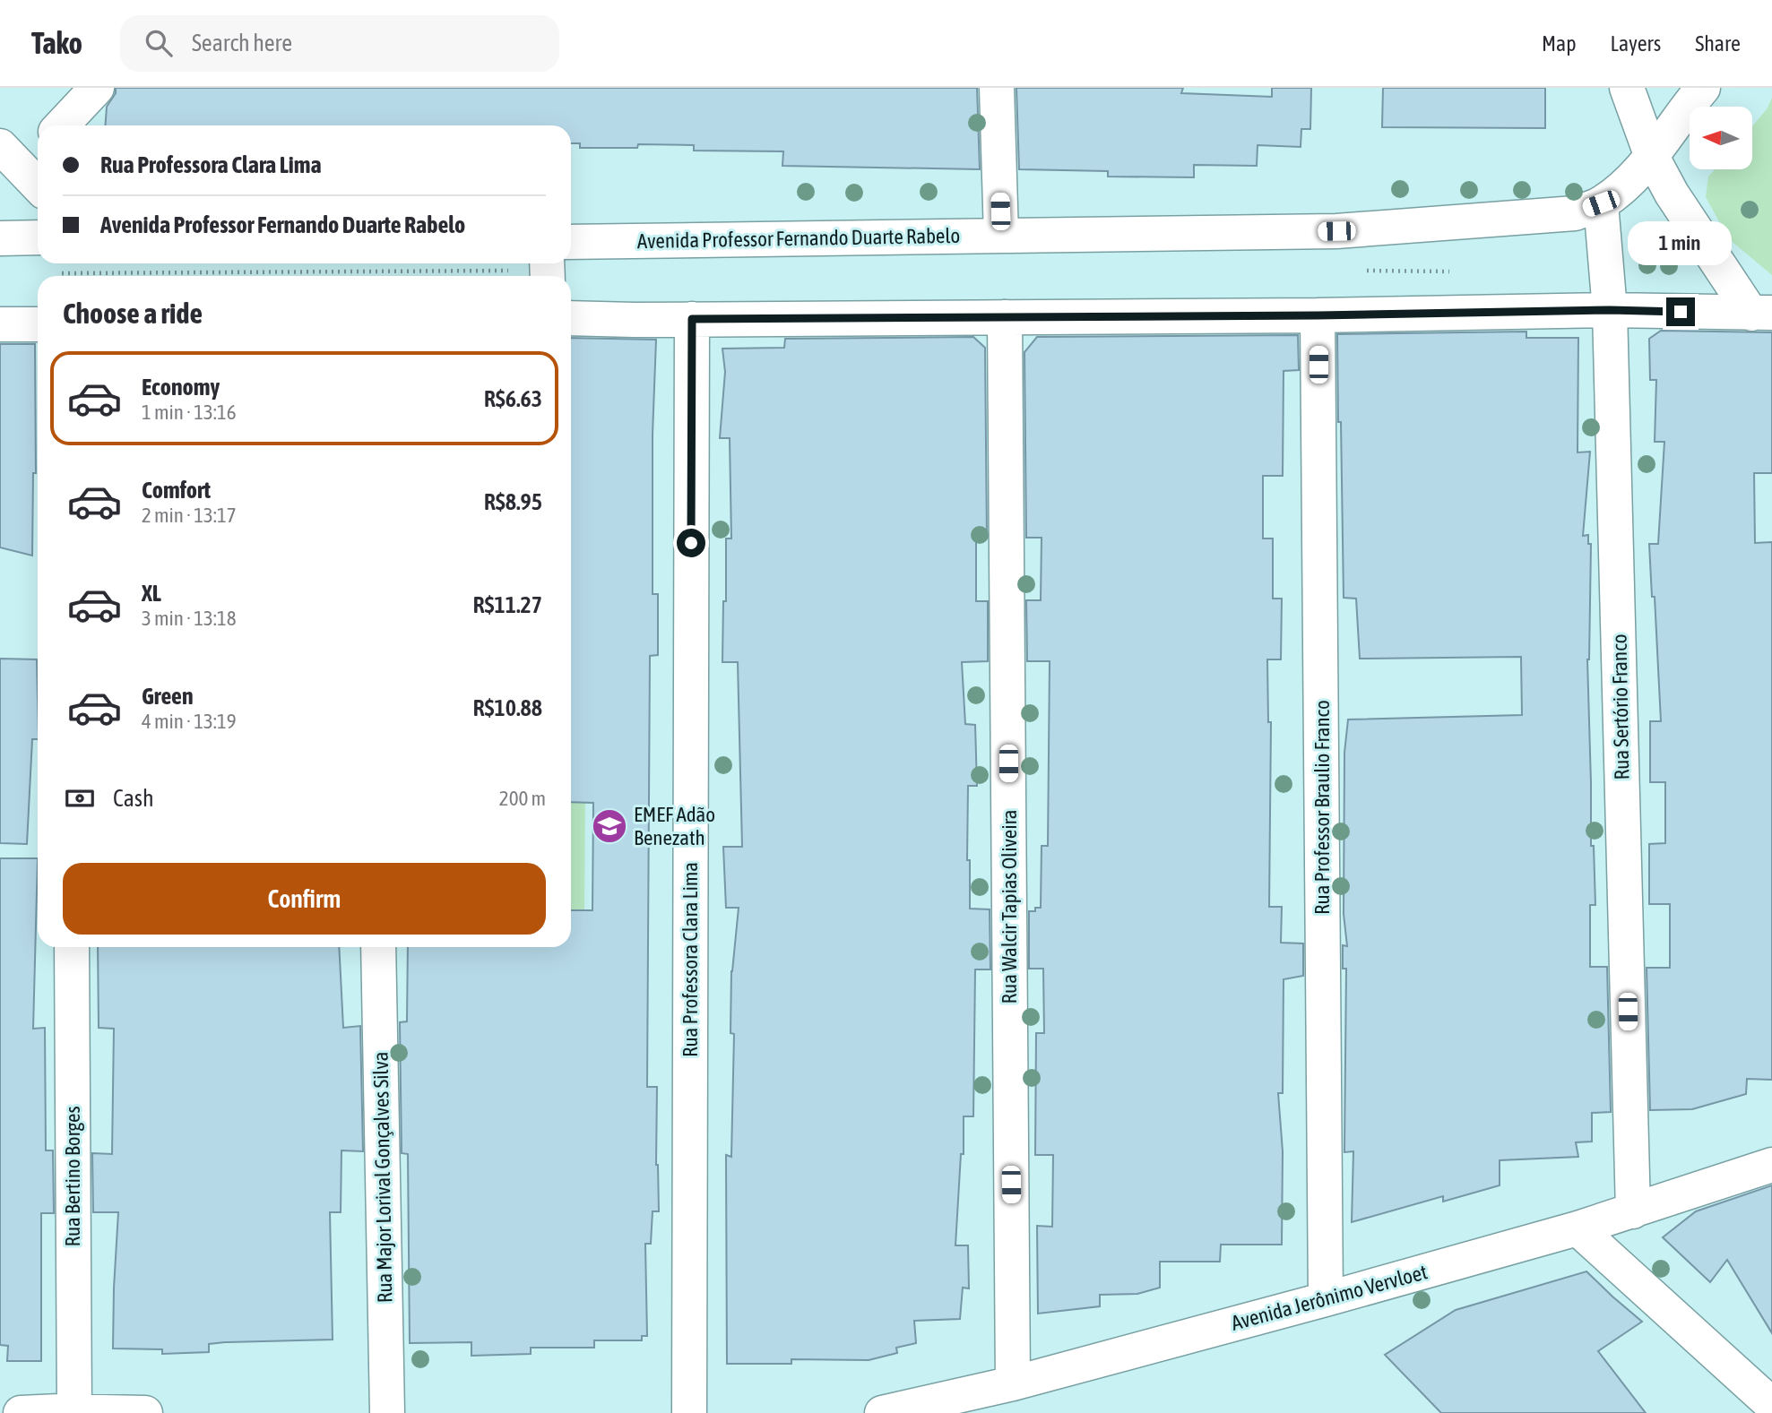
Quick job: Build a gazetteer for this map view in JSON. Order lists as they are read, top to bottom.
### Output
{
  "streets": {
    "street": [
      "Avenida Professor Fernando Duarte Rabelo",
      "Rua Sertório Franco",
      "Rua Professor Braulio Franco",
      "Rua Walcir Tapias Oliveira",
      "Rua Professora Clara Lima",
      "Rua Bertino Borges",
      "Rua Major Lorival Gonçalves Silva",
      "Avenida Jerônimo Vervloet"
    ]
  },
  "crossings": [
    ["Avenida Professor Fernando Duarte Rabelo", "Rua Sertório Franco"],
    ["Rua Sertório Franco", "Avenida Jerônimo Vervloet"],
    ["Rua Professor Braulio Franco", "Avenida Jerônimo Vervloet"],
    ["Rua Walcir Tapias Oliveira", "Avenida Jerônimo Vervloet"]
  ],
  "places": {
    "school or university": ["EMEF Adão Benezath"]
  },
  "north": "left",
  "page": {
    "header": "Tako",
    "search": "Search here",
    "nav": ["Map", "Layers", "Share"],
    "banner": ["Rua Professora Clara Lima", "Avenida Professor Fernando Duarte Rabelo"],
    "bubble": "1 min",
    "heading": "Choose a ride",
    "list": [
      {
        "name": "Economy",
        "note": "1 min · 13:16",
        "value": "R$6.63"
      },
      {
        "name": "Comfort",
        "note": "2 min · 13:17",
        "value": "R$8.95"
      },
      {
        "name": "XL",
        "note": "3 min · 13:18",
        "value": "R$11.27"
      },
      {
        "name": "Green",
        "note": "4 min · 13:19",
        "value": "R$10.88"
      }
    ],
    "pay": ["Cash", "200 m"],
    "buttons": "Confirm"
  }
}
